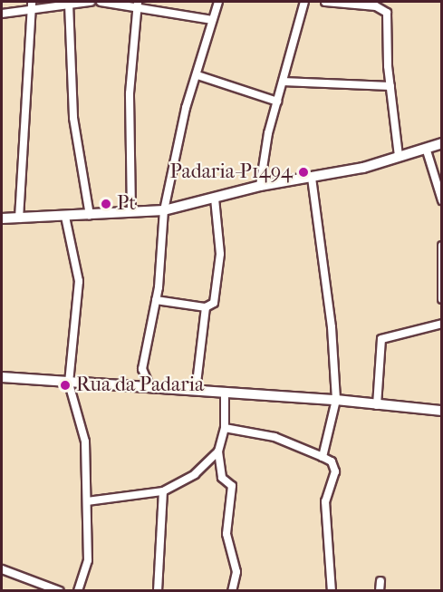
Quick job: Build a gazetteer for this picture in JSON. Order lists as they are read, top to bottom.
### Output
{
  "places": ["Padaria-P1494", "Pt", "Rua da Padaria"]
}
